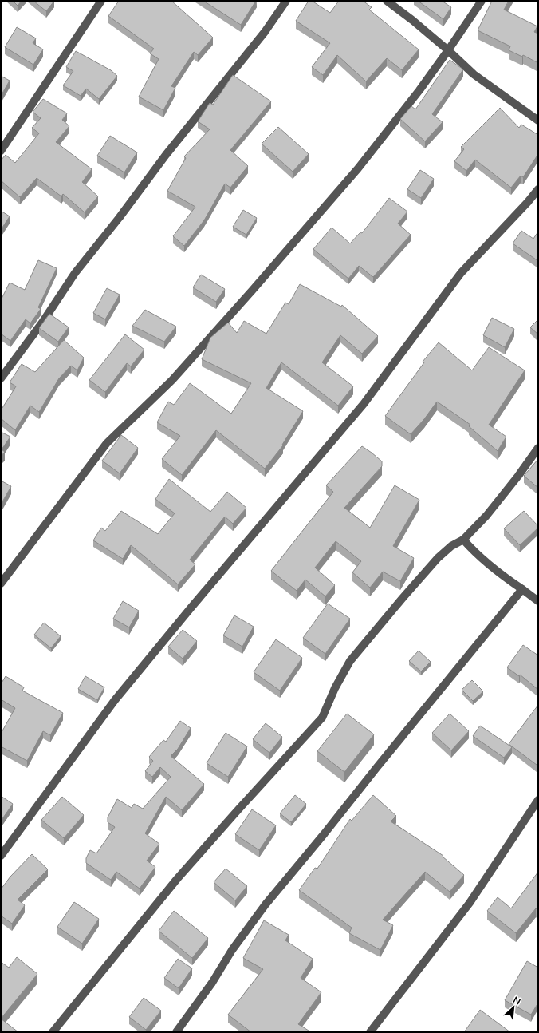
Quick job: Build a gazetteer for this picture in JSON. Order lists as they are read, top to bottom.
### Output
{
  "north": "top right"
}
